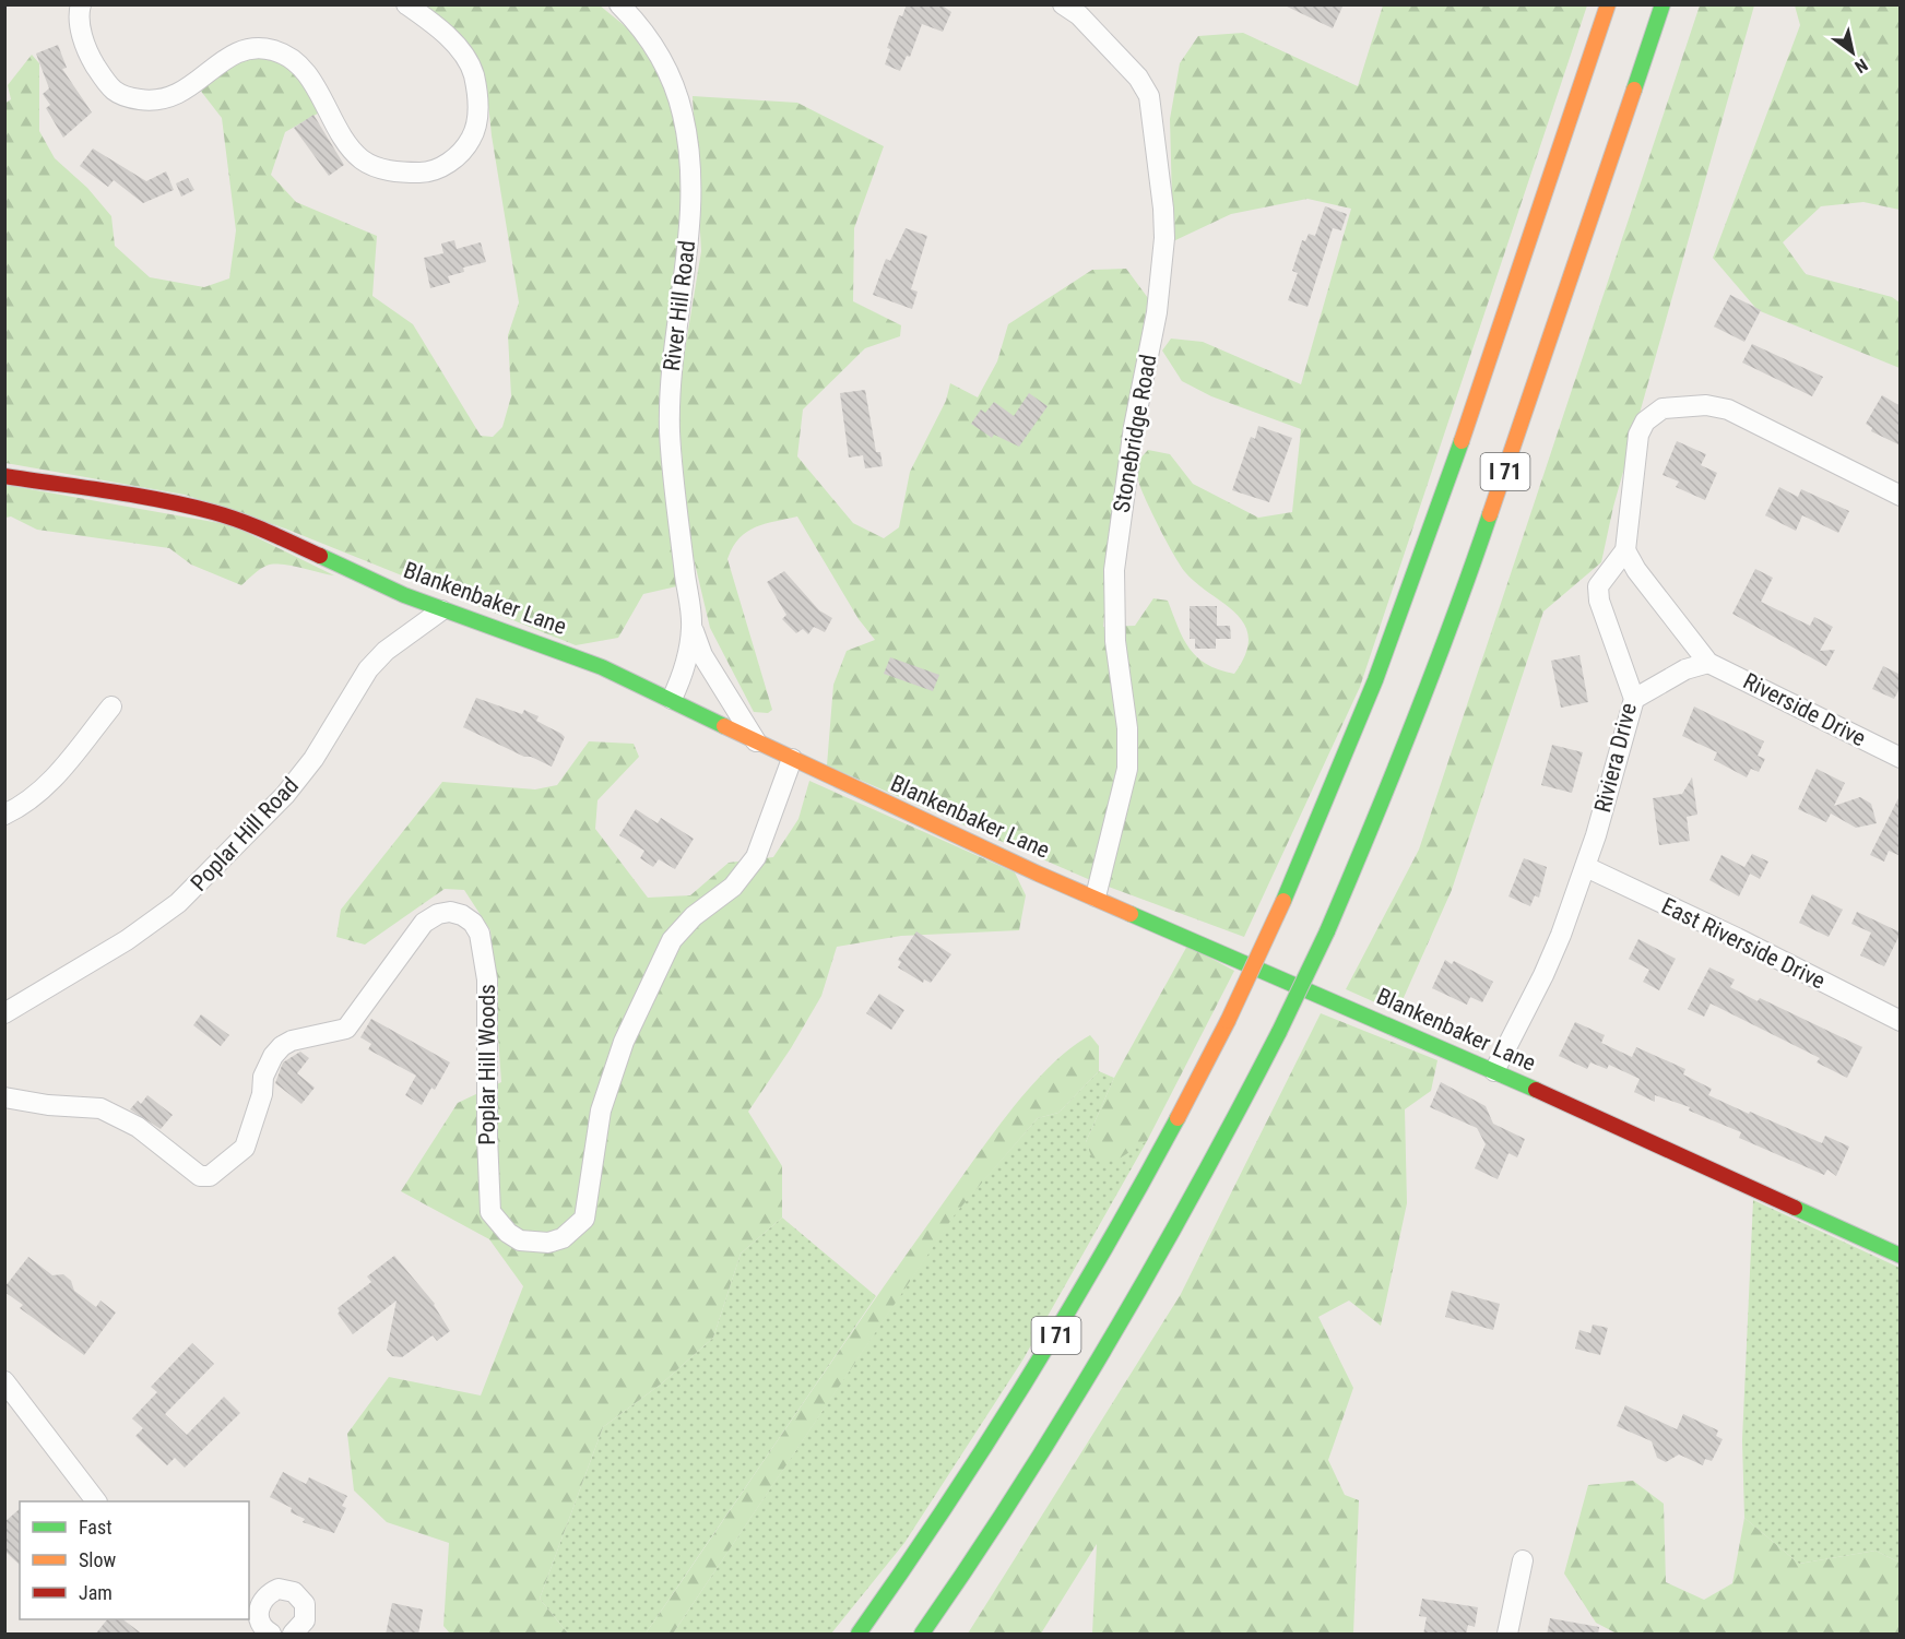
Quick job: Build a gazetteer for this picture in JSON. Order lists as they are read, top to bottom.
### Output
{
  "streets": {
    "main road": ["I 71", "Blankenbaker Lane"],
    "street": [
      "River Hill Road",
      "Stonebridge Road",
      "Riverside Drive",
      "Riviera Drive",
      "Poplar Hill Road",
      "East Riverside Drive",
      "Poplar Hill Woods"
    ]
  },
  "crossings": [
    ["River Hill Road", "Blankenbaker Lane"],
    ["Stonebridge Road", "Blankenbaker Lane"],
    ["Blankenbaker Lane", "Riviera Drive"],
    ["Blankenbaker Lane", "Poplar Hill Road"],
    ["Blankenbaker Lane", "Poplar Hill Woods"],
    ["Riverside Drive", "Riviera Drive"],
    ["Riviera Drive", "East Riverside Drive"]
  ],
  "legend": ["Fast", "Slow", "Jam"],
  "north": "bottom right"
}
